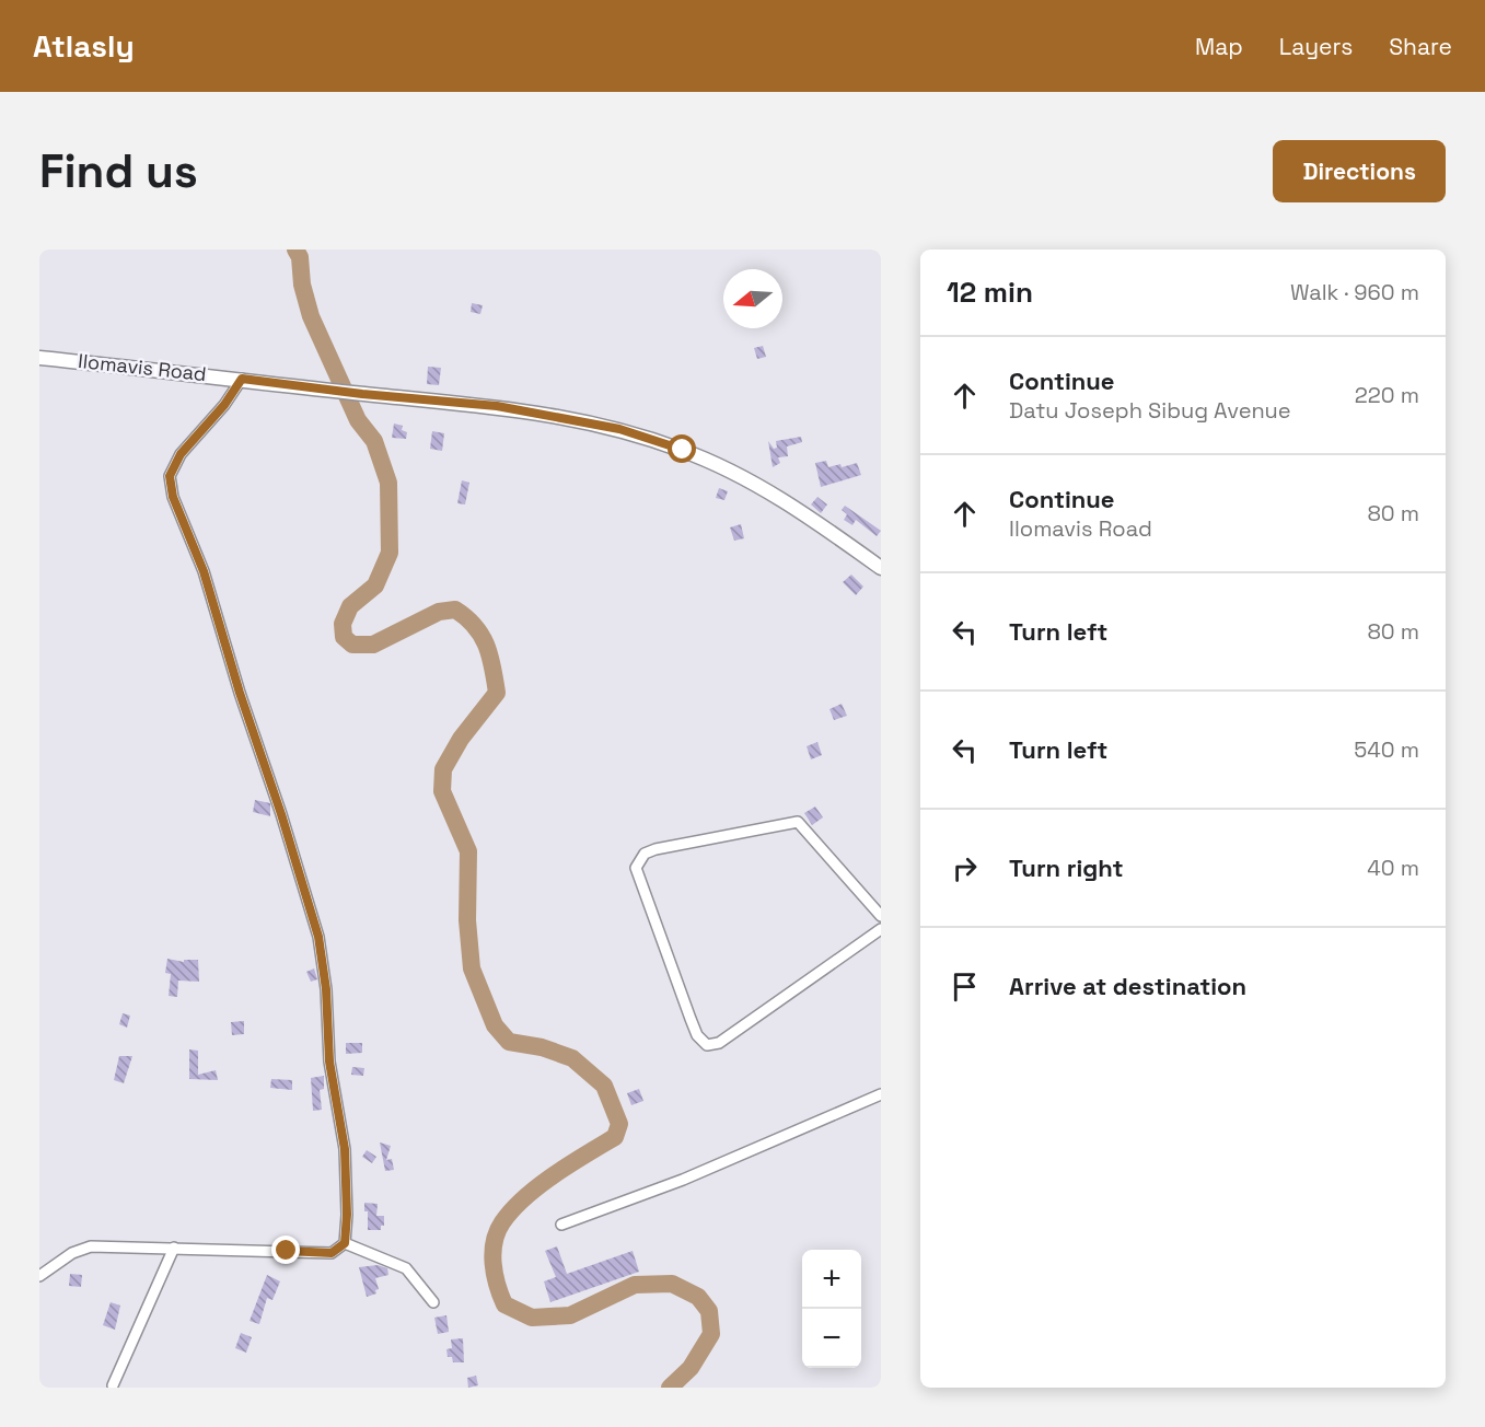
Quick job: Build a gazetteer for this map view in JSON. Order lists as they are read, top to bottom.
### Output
{
  "streets": {
    "main road": ["Ilomavis Road"]
  },
  "north": "left",
  "page": {
    "header": "Atlasly",
    "nav": ["Map", "Layers", "Share"],
    "buttons": "Directions",
    "title": "Find us",
    "heading": ["12 min", "Walk · 960 m"],
    "list": [
      ["Continue", "Datu Joseph Sibug Avenue", "220 m"],
      ["Continue", "Ilomavis Road", "80 m"],
      ["Turn left", "80 m"],
      ["Turn left", "540 m"],
      ["Turn right", "40 m"],
      "Arrive at destination"
    ],
    "map_buttons": ["+", "−"]
  }
}
